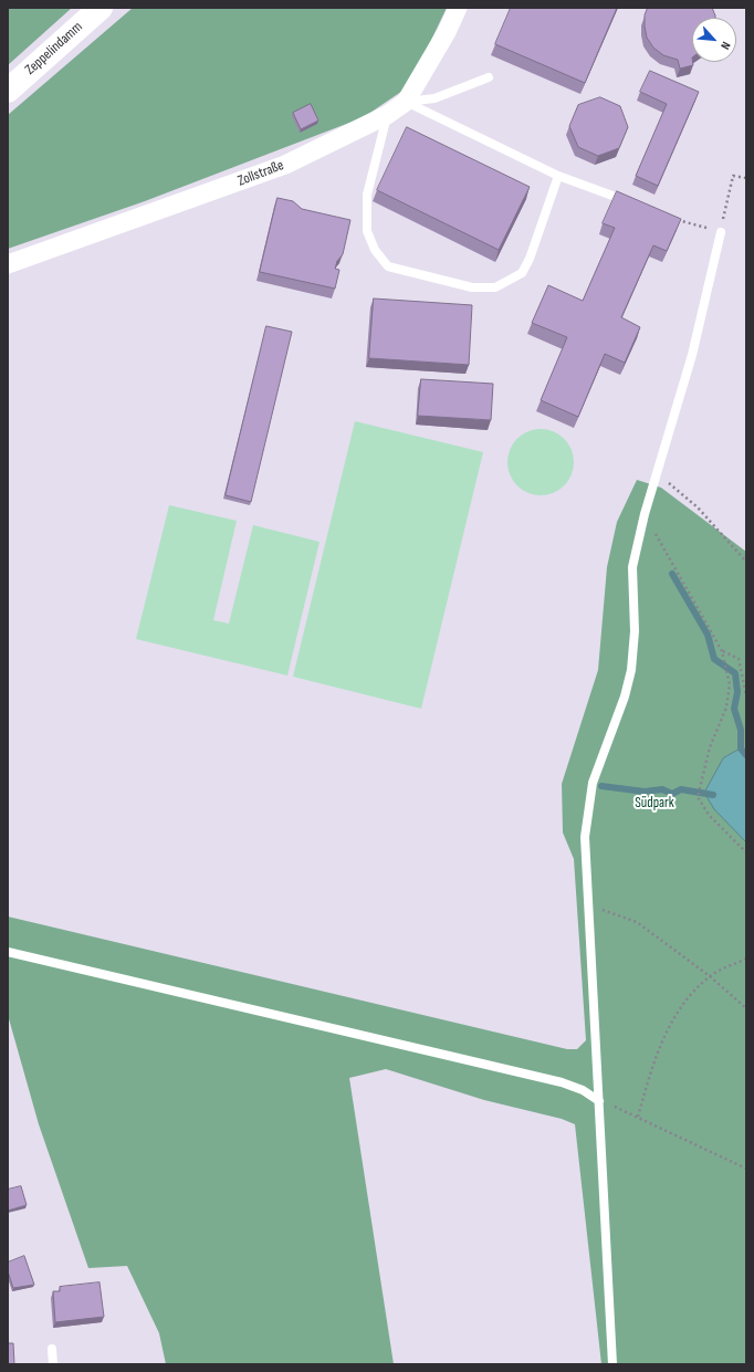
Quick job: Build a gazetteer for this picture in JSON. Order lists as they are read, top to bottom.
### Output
{
  "streets": {
    "main road": ["Zeppelindamm"],
    "street": ["Zollstraße"]
  },
  "parks": ["Südpark"],
  "north": "bottom right"
}
